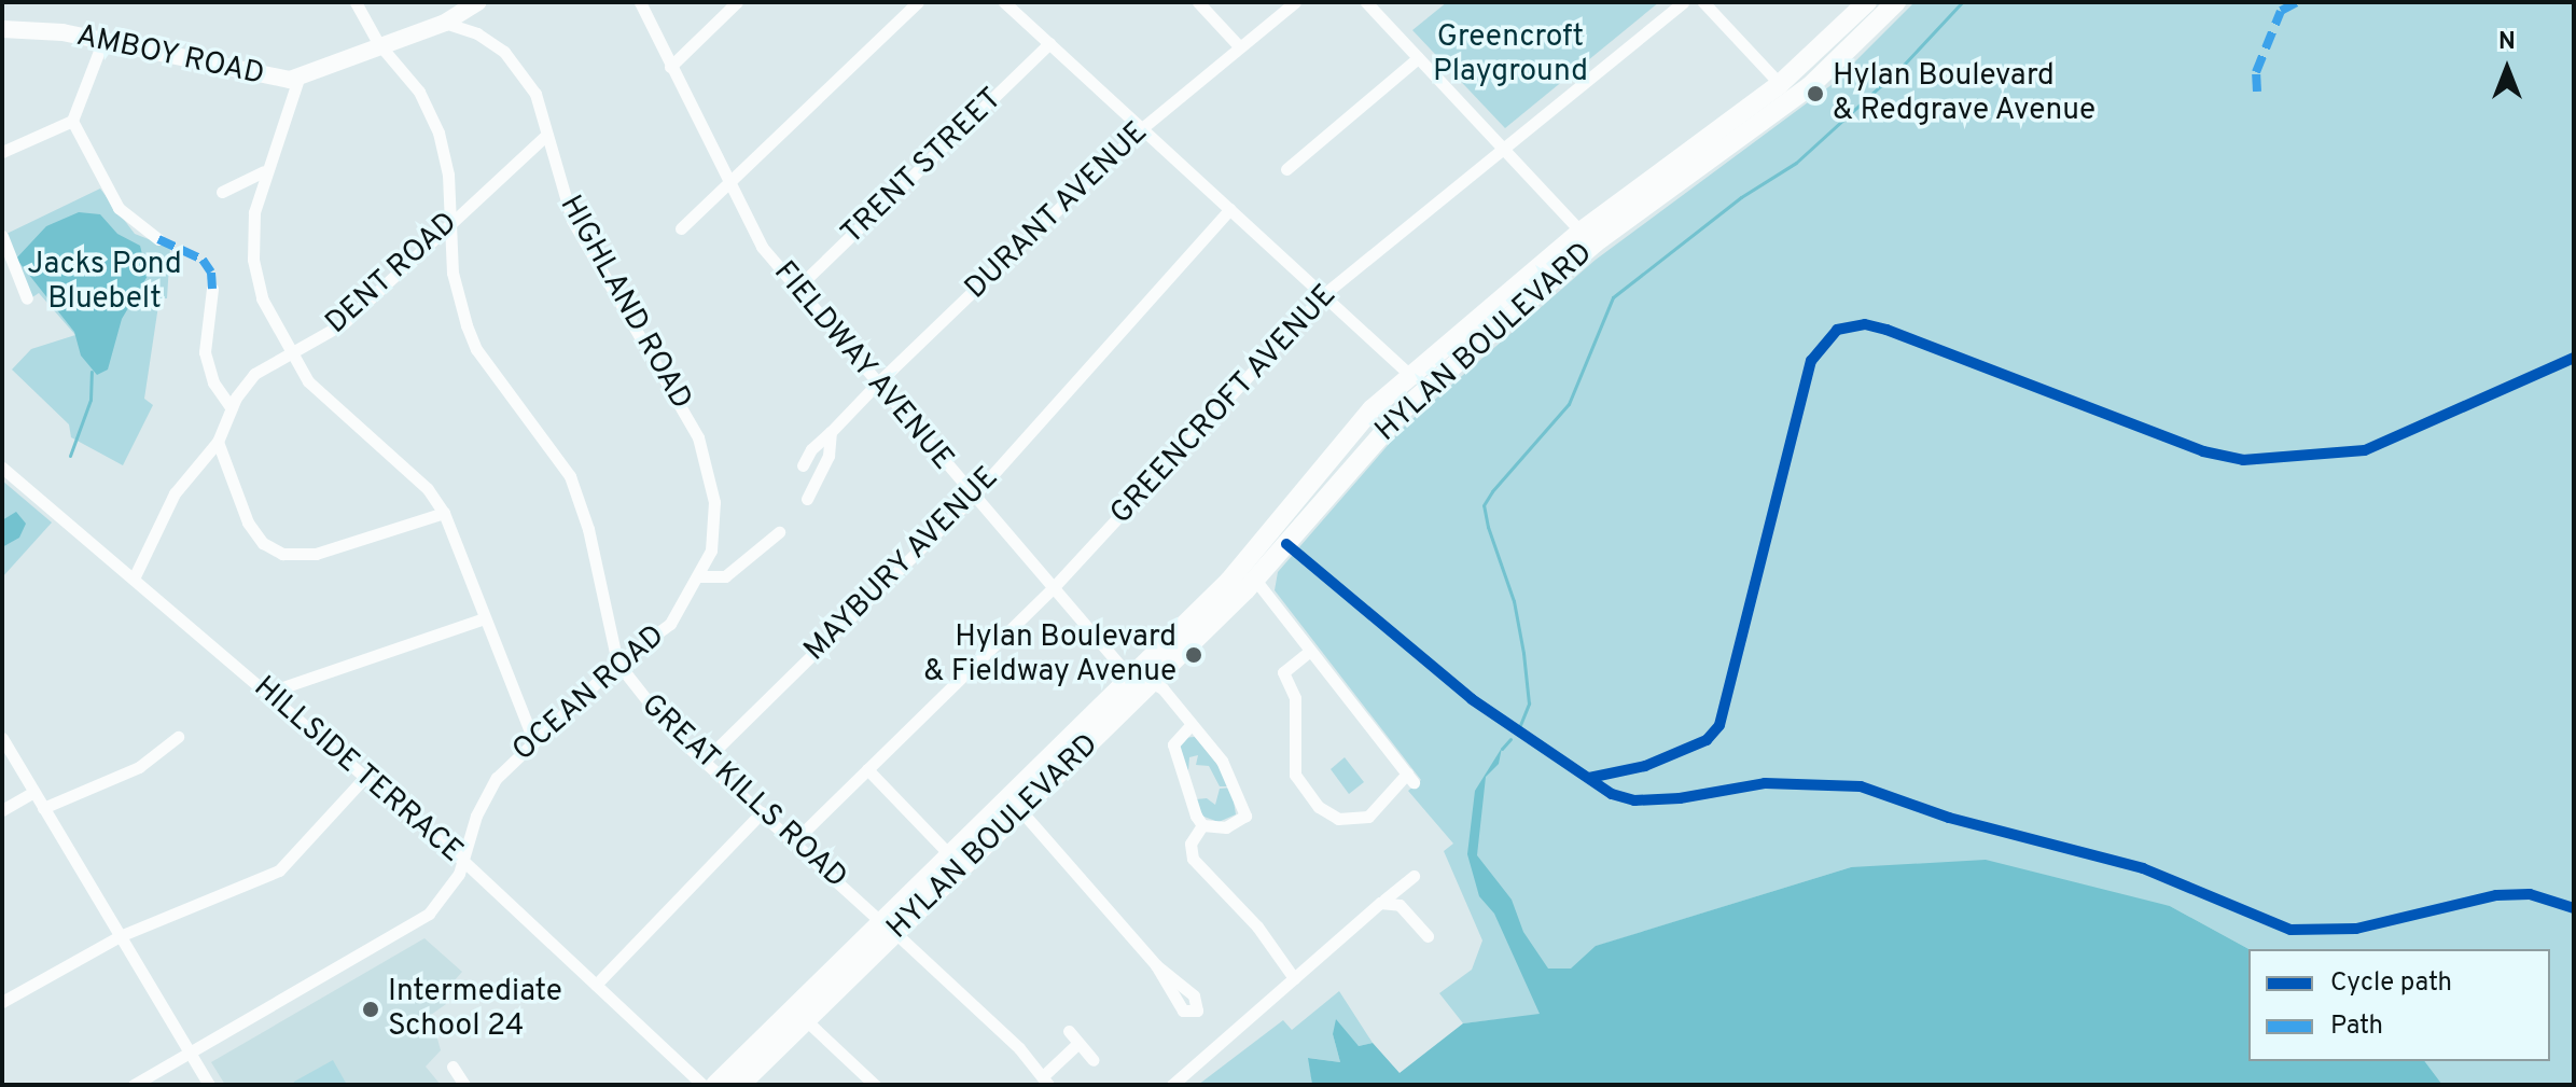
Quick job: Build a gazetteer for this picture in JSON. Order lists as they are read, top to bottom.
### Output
{
  "streets": {
    "main road": ["AMBOY ROAD", "HYLAN BOULEVARD"],
    "street": [
      "TRENT STREET",
      "DURANT AVENUE",
      "DENT ROAD",
      "HIGHLAND ROAD",
      "FIELDWAY AVENUE",
      "GREENCROFT AVENUE",
      "MAYBURY AVENUE",
      "OCEAN ROAD",
      "HILLSIDE TERRACE",
      "GREAT KILLS ROAD"
    ]
  },
  "crossings": [
    ["AMBOY ROAD", "HIGHLAND ROAD"],
    ["AMBOY ROAD", "GREAT KILLS ROAD"],
    ["TRENT STREET", "FIELDWAY AVENUE"],
    ["DURANT AVENUE", "FIELDWAY AVENUE"],
    ["DENT ROAD", "HIGHLAND ROAD"],
    ["DENT ROAD", "HILLSIDE TERRACE"],
    ["DENT ROAD", "GREAT KILLS ROAD"],
    ["HIGHLAND ROAD", "OCEAN ROAD"],
    ["HYLAN BOULEVARD", "FIELDWAY AVENUE"],
    ["HYLAN BOULEVARD", "GREAT KILLS ROAD"],
    ["FIELDWAY AVENUE", "GREENCROFT AVENUE"],
    ["FIELDWAY AVENUE", "MAYBURY AVENUE"],
    ["GREENCROFT AVENUE", "GREAT KILLS ROAD"],
    ["MAYBURY AVENUE", "GREAT KILLS ROAD"],
    ["OCEAN ROAD", "HILLSIDE TERRACE"],
    ["OCEAN ROAD", "GREAT KILLS ROAD"]
  ],
  "parks": ["Greencroft Playground", "Jacks Pond Bluebelt"],
  "places": ["Hylan Boulevard & Redgrave Avenue", "Hylan Boulevard & Fieldway Avenue", "Intermediate School 24"],
  "legend": ["Cycle path", "Path"],
  "north": "top"
}
